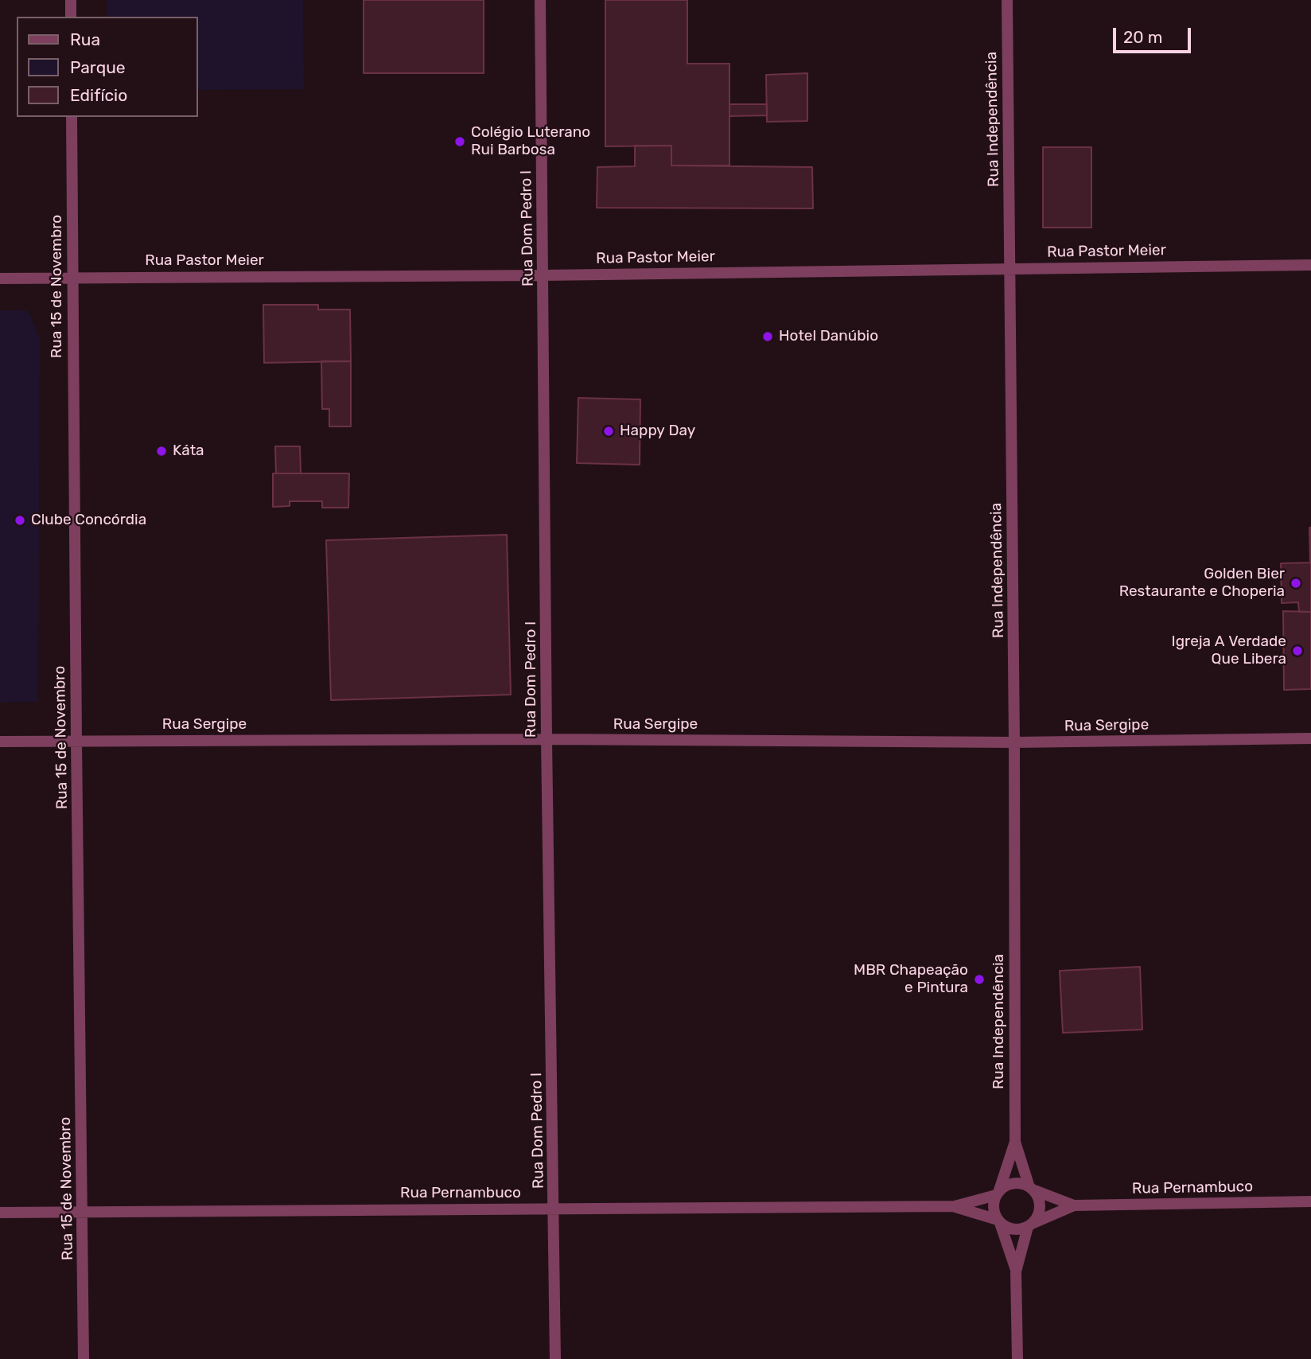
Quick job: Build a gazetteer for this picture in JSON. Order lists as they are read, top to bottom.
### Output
{
  "streets": {
    "street": [
      "Rua Independência",
      "Rua Dom Pedro I",
      "Rua Pastor Meier",
      "Rua 15 de Novembro",
      "Rua Sergipe",
      "Rua Pernambuco"
    ]
  },
  "crossings": [
    ["Rua Independência", "Rua Pastor Meier"],
    ["Rua Independência", "Rua Sergipe"],
    ["Rua Independência", "Rua Pernambuco"],
    ["Rua Dom Pedro I", "Rua Pastor Meier"],
    ["Rua Dom Pedro I", "Rua Sergipe"],
    ["Rua Dom Pedro I", "Rua Pernambuco"],
    ["Rua Pastor Meier", "Rua 15 de Novembro"],
    ["Rua 15 de Novembro", "Rua Sergipe"],
    ["Rua 15 de Novembro", "Rua Pernambuco"]
  ],
  "places": [
    "Colégio Luterano Rui Barbosa",
    "Hotel Danúbio",
    "Happy Day",
    "Káta",
    "Clube Concórdia",
    "Golden Bier Restaurante e Choperia",
    "Igreja A Verdade Que Libera",
    "MBR Chapeação e Pintura"
  ],
  "legend": ["Rua", "Parque", "Edifício"],
  "scale_bar": "20 m"
}
